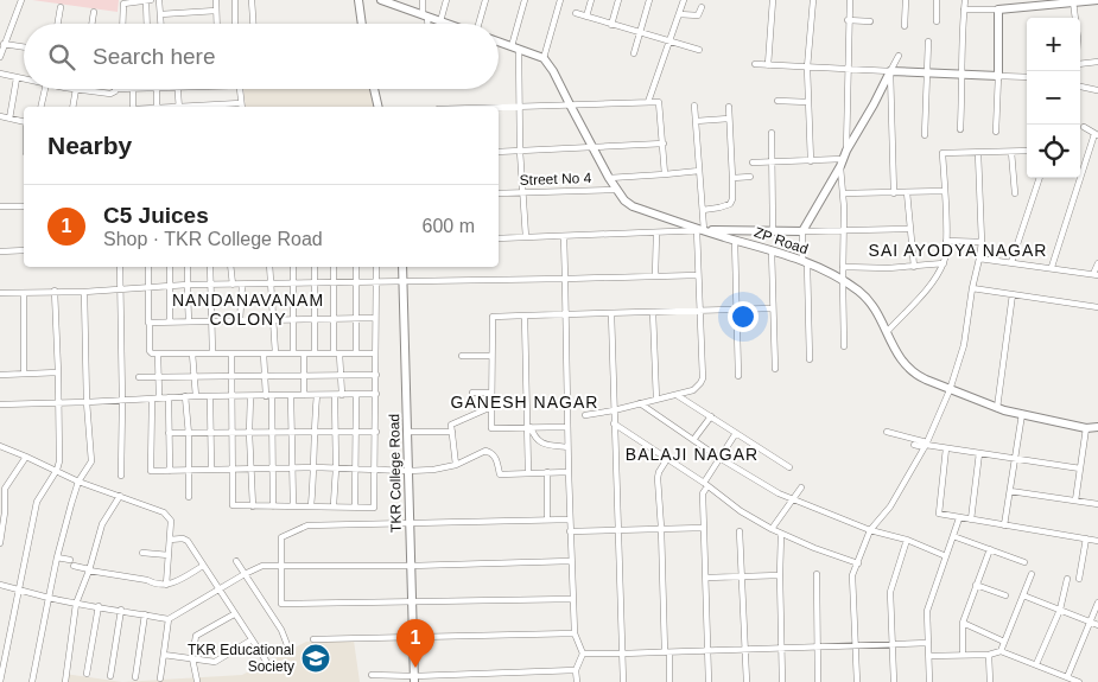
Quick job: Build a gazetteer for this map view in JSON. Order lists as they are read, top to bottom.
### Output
{
  "streets": {
    "street": ["Street No 4", "ZP Road", "TKR College Road"]
  },
  "crossings": [
    ["Street No 4", "ZP Road"]
  ],
  "districts": [
    "SAI AYODYA NAGAR",
    "NANDANAVANAM COLONY",
    "GANESH NAGAR",
    "BALAJI NAGAR"
  ],
  "places": {
    "school or university": ["TKR Educational Society"]
  },
  "page": {
    "map_buttons": ["+", "−"],
    "search": "Search here",
    "heading": "Nearby",
    "list": [
      {
        "mark": "1",
        "name": "C5 Juices",
        "note": "Shop · TKR College Road",
        "value": "600 m"
      }
    ],
    "pins": "1"
  }
}
